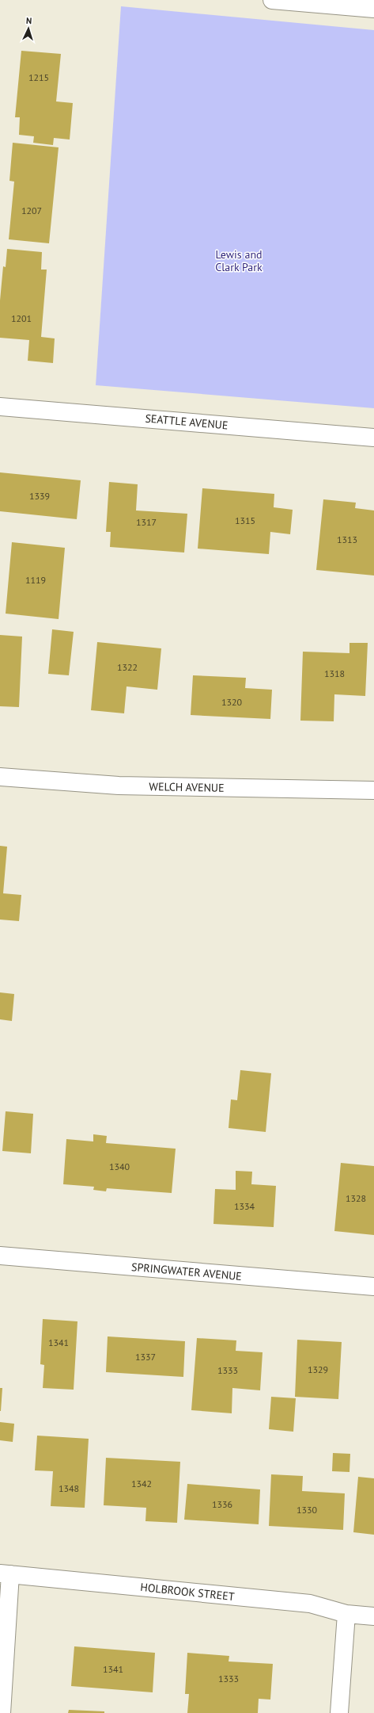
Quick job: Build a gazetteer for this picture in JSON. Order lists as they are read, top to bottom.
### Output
{
  "streets": {
    "street": [
      "SEATTLE AVENUE",
      "WELCH AVENUE",
      "SPRINGWATER AVENUE",
      "HOLBROOK STREET"
    ]
  },
  "parks": ["Lewis and Clark Park"],
  "house_numbers": [
    "1215",
    "1207",
    "1201",
    "1339",
    "1315",
    "1317",
    "1313",
    "1119",
    "1322",
    "1318",
    "1320",
    "1340",
    "1328",
    "1334",
    "1341",
    "1337",
    "1329",
    "1333",
    "1342",
    "1348",
    "1336",
    "1330",
    "1341",
    "1333"
  ],
  "north": "top"
}
